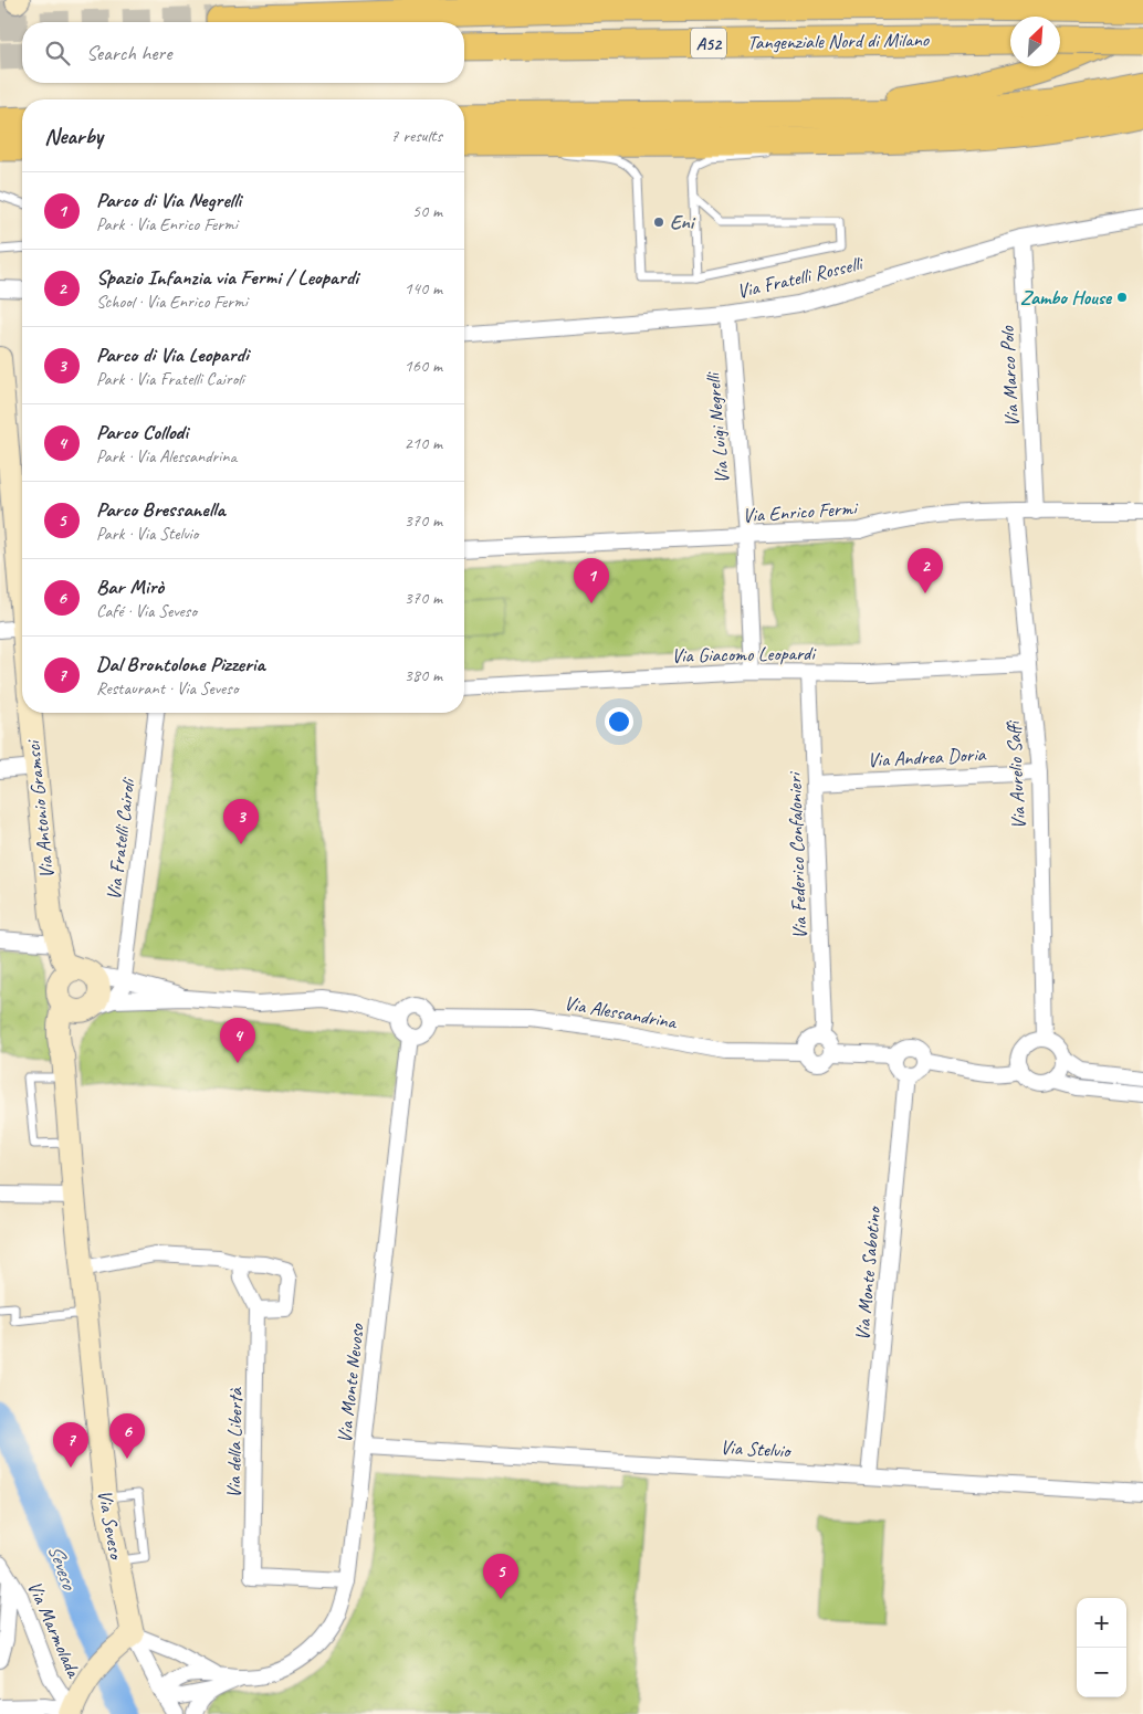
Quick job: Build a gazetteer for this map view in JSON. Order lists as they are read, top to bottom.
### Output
{
  "streets": {
    "highway": ["Tangenziale Nord di Milano", "A52"],
    "street": [
      "Via Fratelli Rosselli",
      "Via Marco Polo",
      "Via Luigi Negrelli",
      "Via Enrico Fermi",
      "Via Giacomo Leopardi",
      "Via Andrea Doria",
      "Via Aurelio Saffi",
      "Via Antonio Gramsci",
      "Via Fratelli Cairoli",
      "Via Federico Confalonieri",
      "Via Alessandrina",
      "Via Monte Sabotino",
      "Via Monte Nevoso",
      "Via della Libertà",
      "Via Stelvio",
      "Via Seveso",
      "Via Marmolada"
    ]
  },
  "crossings": [
    ["Via Fratelli Rosselli", "Via Marco Polo"],
    ["Via Fratelli Rosselli", "Via Luigi Negrelli"],
    ["Via Marco Polo", "Via Enrico Fermi"],
    ["Via Luigi Negrelli", "Via Enrico Fermi"],
    ["Via Luigi Negrelli", "Via Giacomo Leopardi"],
    ["Via Enrico Fermi", "Via Aurelio Saffi"],
    ["Via Giacomo Leopardi", "Via Aurelio Saffi"],
    ["Via Giacomo Leopardi", "Via Federico Confalonieri"],
    ["Via Andrea Doria", "Via Aurelio Saffi"],
    ["Via Andrea Doria", "Via Federico Confalonieri"],
    ["Via Aurelio Saffi", "Via Alessandrina"],
    ["Via Antonio Gramsci", "Via Seveso"],
    ["Via Federico Confalonieri", "Via Alessandrina"],
    ["Via Alessandrina", "Via Monte Sabotino"],
    ["Via Alessandrina", "Via Monte Nevoso"],
    ["Via Monte Sabotino", "Via Stelvio"],
    ["Via Monte Nevoso", "Via della Libertà"],
    ["Via Monte Nevoso", "Via Stelvio"],
    ["Via Monte Nevoso", "Via Seveso"]
  ],
  "water": ["Seveso"],
  "places": ["Eni", "Zambo House"],
  "north": "top right",
  "page": {
    "search": "Search here",
    "heading": ["Nearby", "7 results"],
    "list": [
      {
        "mark": "1",
        "name": "Parco di Via Negrelli",
        "note": "Park · Via Enrico Fermi",
        "value": "50 m"
      },
      {
        "mark": "2",
        "name": "Spazio Infanzia via Fermi / Leopardi",
        "note": "School · Via Enrico Fermi",
        "value": "140 m"
      },
      {
        "mark": "3",
        "name": "Parco di Via Leopardi",
        "note": "Park · Via Fratelli Cairoli",
        "value": "160 m"
      },
      {
        "mark": "4",
        "name": "Parco Collodi",
        "note": "Park · Via Alessandrina",
        "value": "210 m"
      },
      {
        "mark": "5",
        "name": "Parco Bressanella",
        "note": "Park · Via Stelvio",
        "value": "370 m"
      },
      {
        "mark": "6",
        "name": "Bar Mirò",
        "note": "Café · Via Seveso",
        "value": "370 m"
      },
      {
        "mark": "7",
        "name": "Dal Brontolone Pizzeria",
        "note": "Restaurant · Via Seveso",
        "value": "380 m"
      }
    ],
    "pins": [
      "2",
      "1",
      "3",
      "4",
      "6",
      "7",
      "5"
    ],
    "map_buttons": ["+", "−"]
  }
}
